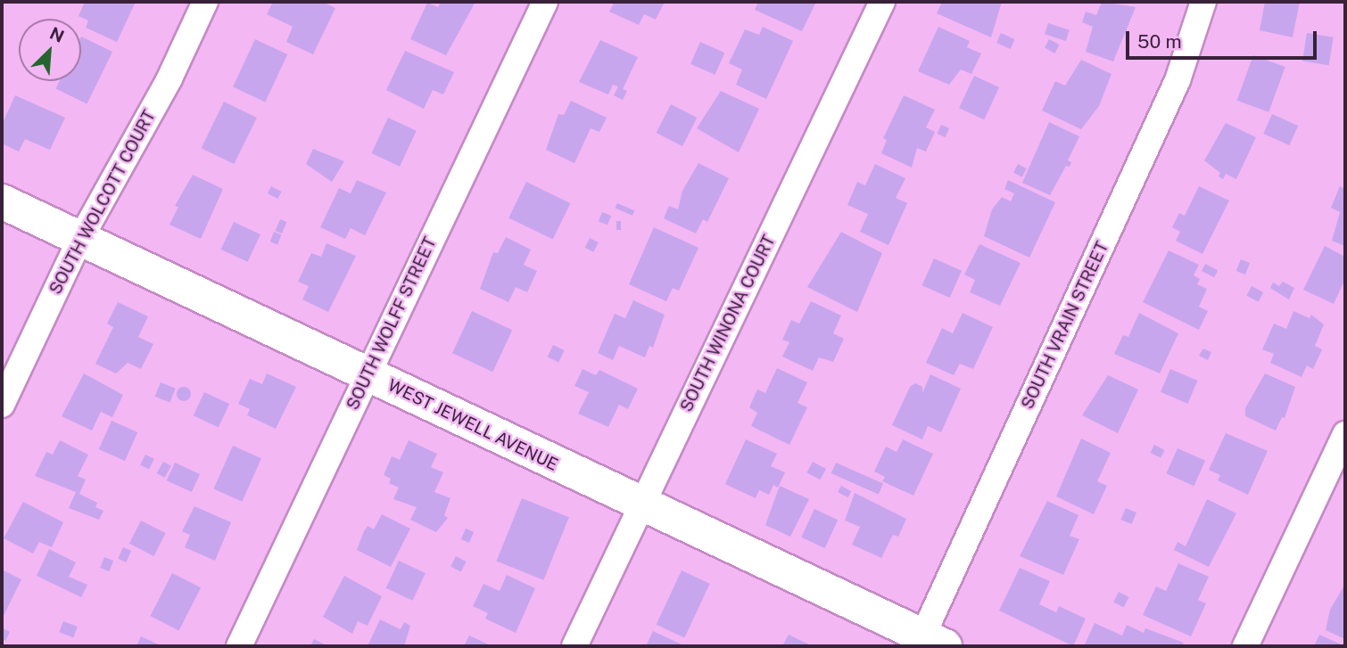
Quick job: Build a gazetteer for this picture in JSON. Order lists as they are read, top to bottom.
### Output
{
  "streets": {
    "main road": ["WEST JEWELL AVENUE"],
    "street": [
      "SOUTH WOLCOTT COURT",
      "SOUTH WOLFF STREET",
      "SOUTH WINONA COURT",
      "SOUTH VRAIN STREET"
    ]
  },
  "crossings": [
    ["SOUTH WOLCOTT COURT", "WEST JEWELL AVENUE"],
    ["SOUTH WOLFF STREET", "WEST JEWELL AVENUE"],
    ["SOUTH WINONA COURT", "WEST JEWELL AVENUE"],
    ["SOUTH VRAIN STREET", "WEST JEWELL AVENUE"]
  ],
  "scale_bar": "50 m",
  "north": "top right"
}
